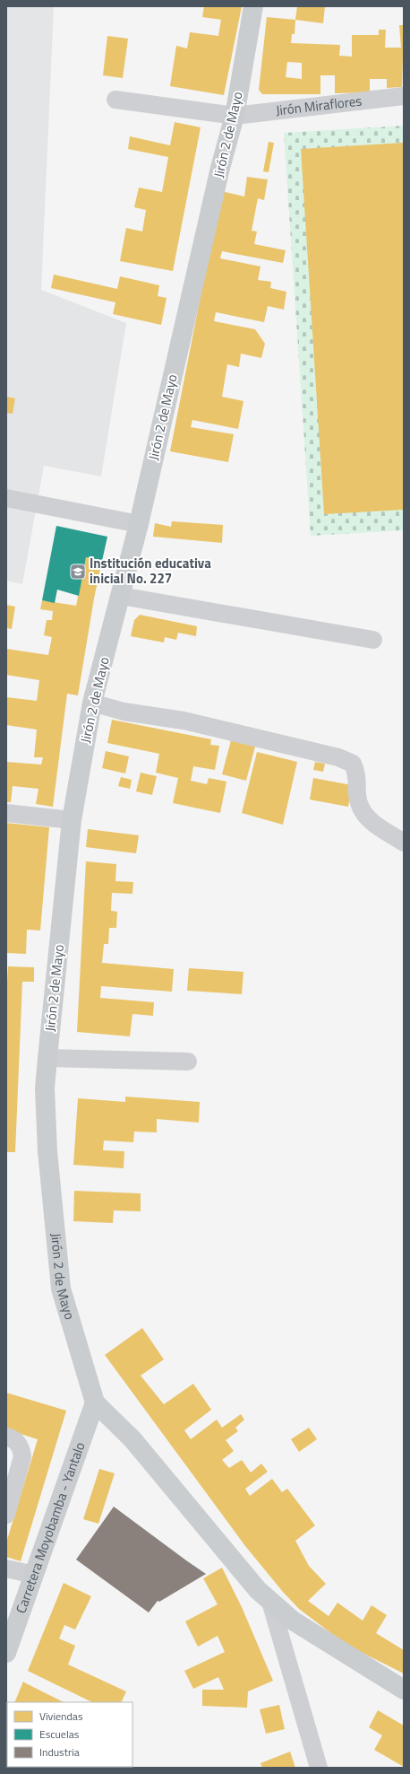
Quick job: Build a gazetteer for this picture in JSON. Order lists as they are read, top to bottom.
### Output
{
  "streets": {
    "main road": ["Jirón 2 de Mayo", "Carretera Moyobamba - Yantalo"],
    "street": ["Jirón Miraflores"]
  },
  "crossings": [
    ["Jirón Miraflores", "Jirón 2 de Mayo"],
    ["Jirón 2 de Mayo", "Carretera Moyobamba - Yantalo"]
  ],
  "places": {
    "school or university": ["Institución educativa inicial No. 227"]
  },
  "legend": ["Viviendas", "Escuelas", "Industria"]
}
